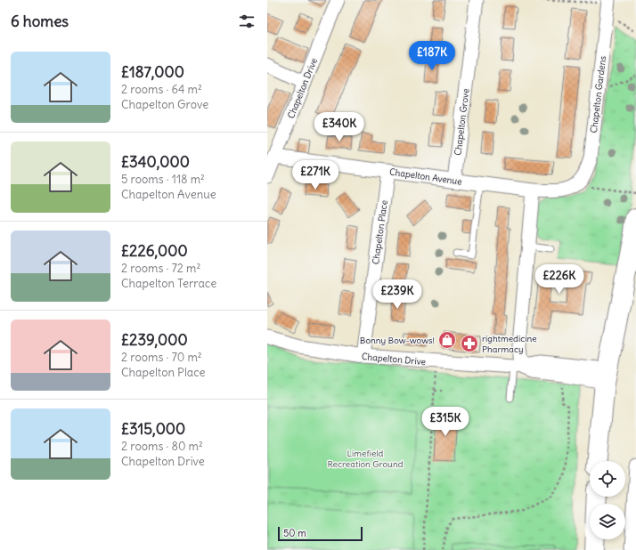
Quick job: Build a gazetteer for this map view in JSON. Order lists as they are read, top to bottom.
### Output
{
  "streets": {
    "street": [
      "Chapelton Drive",
      "Chapelton Gardens",
      "Chapelton Grove",
      "Chapelton Avenue",
      "Chapelton Place"
    ]
  },
  "crossings": [
    ["Chapelton Drive", "Chapelton Avenue"],
    ["Chapelton Drive", "Chapelton Place"],
    ["Chapelton Gardens", "Chapelton Avenue"],
    ["Chapelton Grove", "Chapelton Avenue"],
    ["Chapelton Avenue", "Chapelton Place"]
  ],
  "parks": ["Limefield Recreation Ground"],
  "places": {
    "shop": ["Bonny Bow-wows!"],
    "pharmacy": ["rightmedicine Pharmacy"]
  },
  "scale_bar": "50 m",
  "page": {
    "heading": "6 homes",
    "price": [
      "£187K",
      "£340K",
      "£271K",
      "£226K",
      "£239K",
      "£315K"
    ],
    "list": [
      {
        "name": "£187,000",
        "note": "2 rooms · 64 m² · Chapelton Grove"
      },
      {
        "name": "£340,000",
        "note": "5 rooms · 118 m² · Chapelton Avenue"
      },
      {
        "name": "£226,000",
        "note": "2 rooms · 72 m² · Chapelton Terrace"
      },
      {
        "name": "£239,000",
        "note": "2 rooms · 70 m² · Chapelton Place"
      },
      {
        "name": "£315,000",
        "note": "2 rooms · 80 m² · Chapelton Drive"
      }
    ],
    "scale": "50 m"
  }
}
